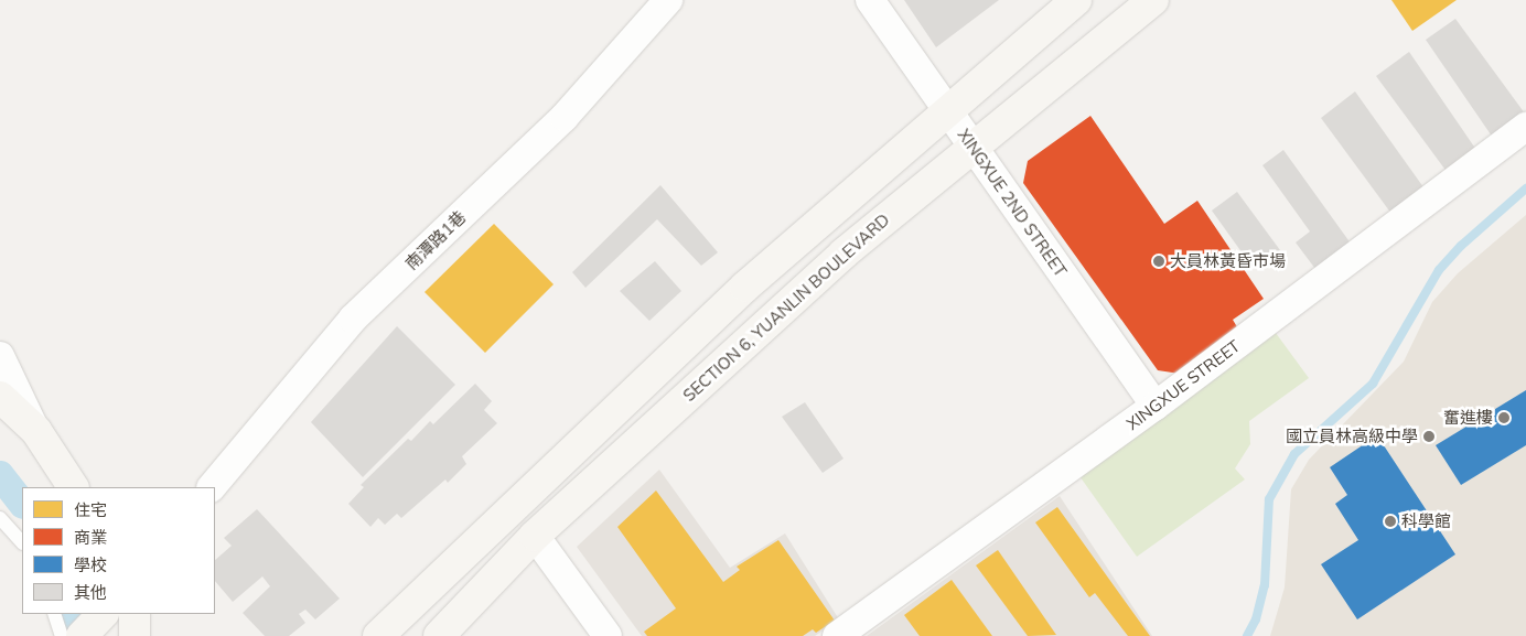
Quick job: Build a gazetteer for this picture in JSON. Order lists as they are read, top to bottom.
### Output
{
  "streets": {
    "main road": ["SECTION 6, YUANLIN BOULEVARD"],
    "street": ["XINGXUE 2ND STREET", "南潭路1巷", "XINGXUE STREET"]
  },
  "crossings": [
    ["XINGXUE 2ND STREET", "SECTION 6, YUANLIN BOULEVARD"],
    ["XINGXUE 2ND STREET", "XINGXUE STREET"]
  ],
  "places": [
    "大員林黃昏市場",
    "奮進樓",
    "國立員林高級中學",
    "科學館"
  ],
  "legend": [
    "住宅",
    "商業",
    "學校",
    "其他"
  ]
}
